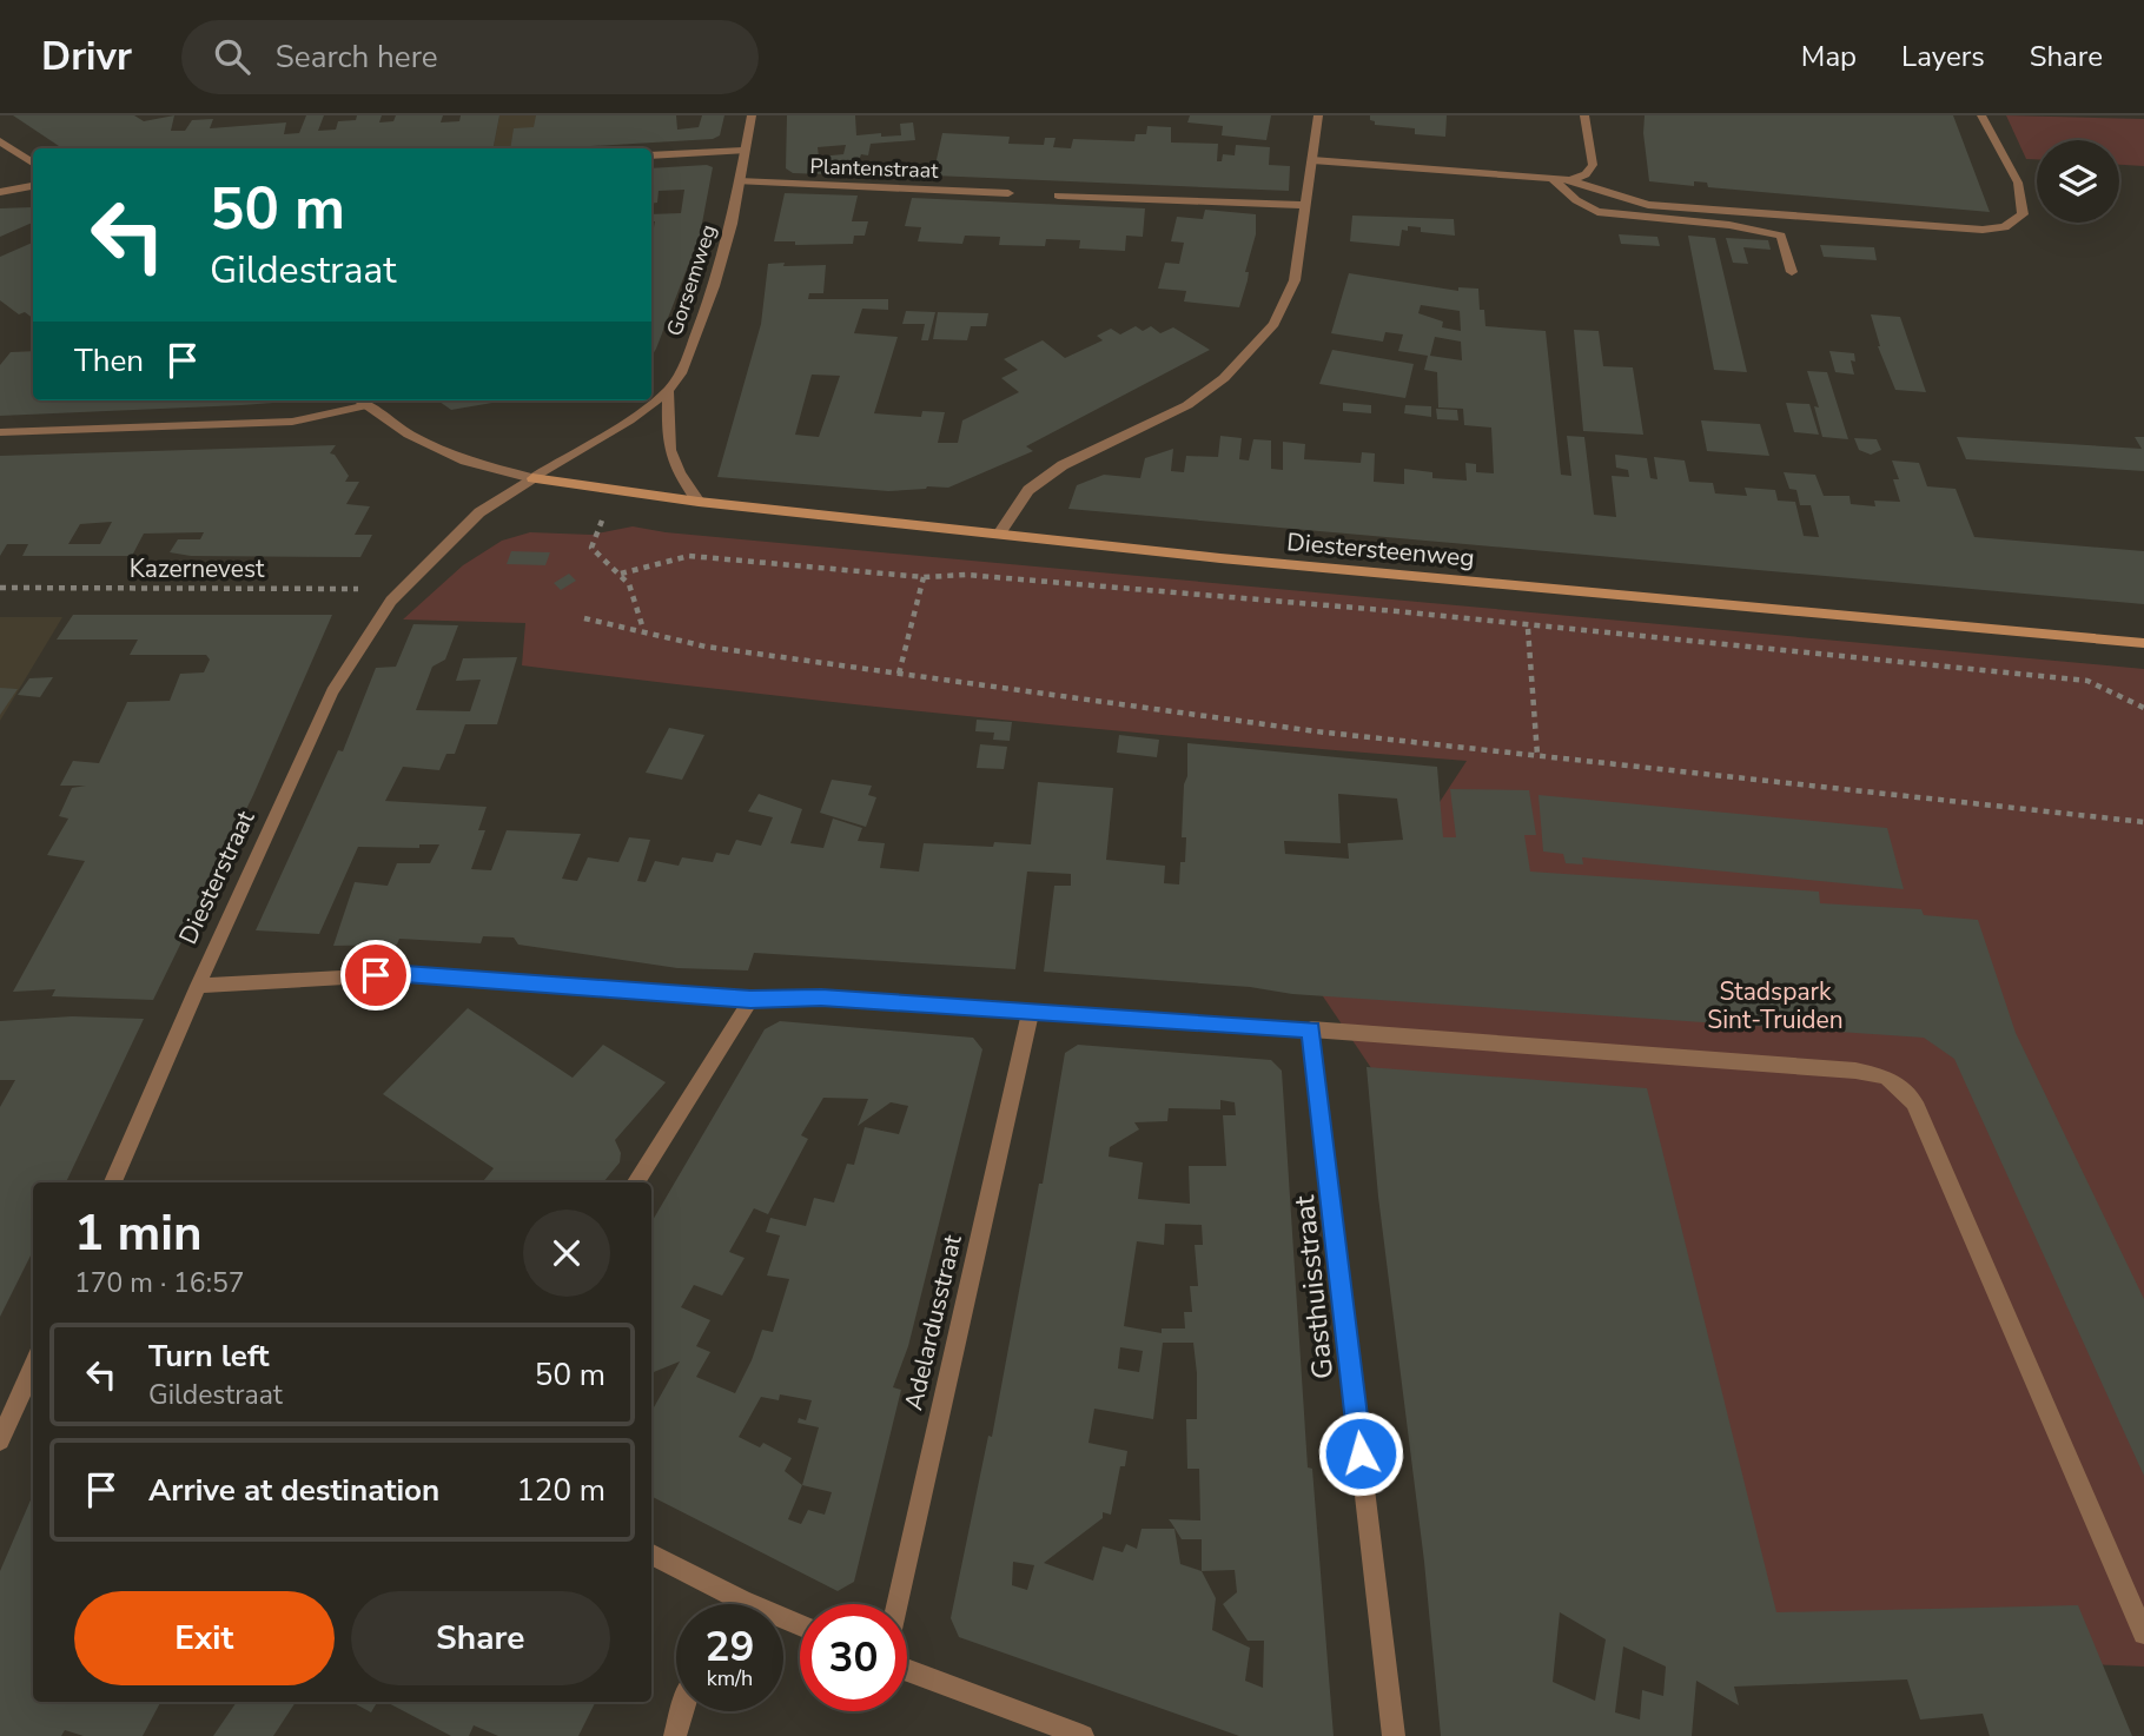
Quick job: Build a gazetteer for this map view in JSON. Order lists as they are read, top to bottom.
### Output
{
  "streets": {
    "main road": ["Diestersteenweg"],
    "street": [
      "Plantenstraat",
      "Gorsemweg",
      "Diesterstraat",
      "Gasthuisstraat",
      "Adelardusstraat"
    ],
    "path": ["Kazernevest"]
  },
  "crossings": [
    ["Plantenstraat", "Gorsemweg"],
    ["Gorsemweg", "Diestersteenweg"],
    ["Gorsemweg", "Diesterstraat"],
    ["Diestersteenweg", "Diesterstraat"],
    ["Kazernevest", "Diesterstraat"]
  ],
  "parks": ["Stadspark Sint-Truiden"],
  "page": {
    "header": "Drivr",
    "search": "Search here",
    "nav": ["Map", "Layers", "Share"],
    "turn": ["50 m", "Gildestraat"],
    "then": "Then",
    "heading": ["1 min", "170 m · 16:57"],
    "list": [
      {
        "name": "Turn left",
        "note": "Gildestraat",
        "value": "50 m"
      },
      {
        "name": "Arrive at destination",
        "value": "120 m"
      }
    ],
    "buttons": ["Exit", "Share"],
    "speed": "29 km/h",
    "limit": "30"
  }
}
